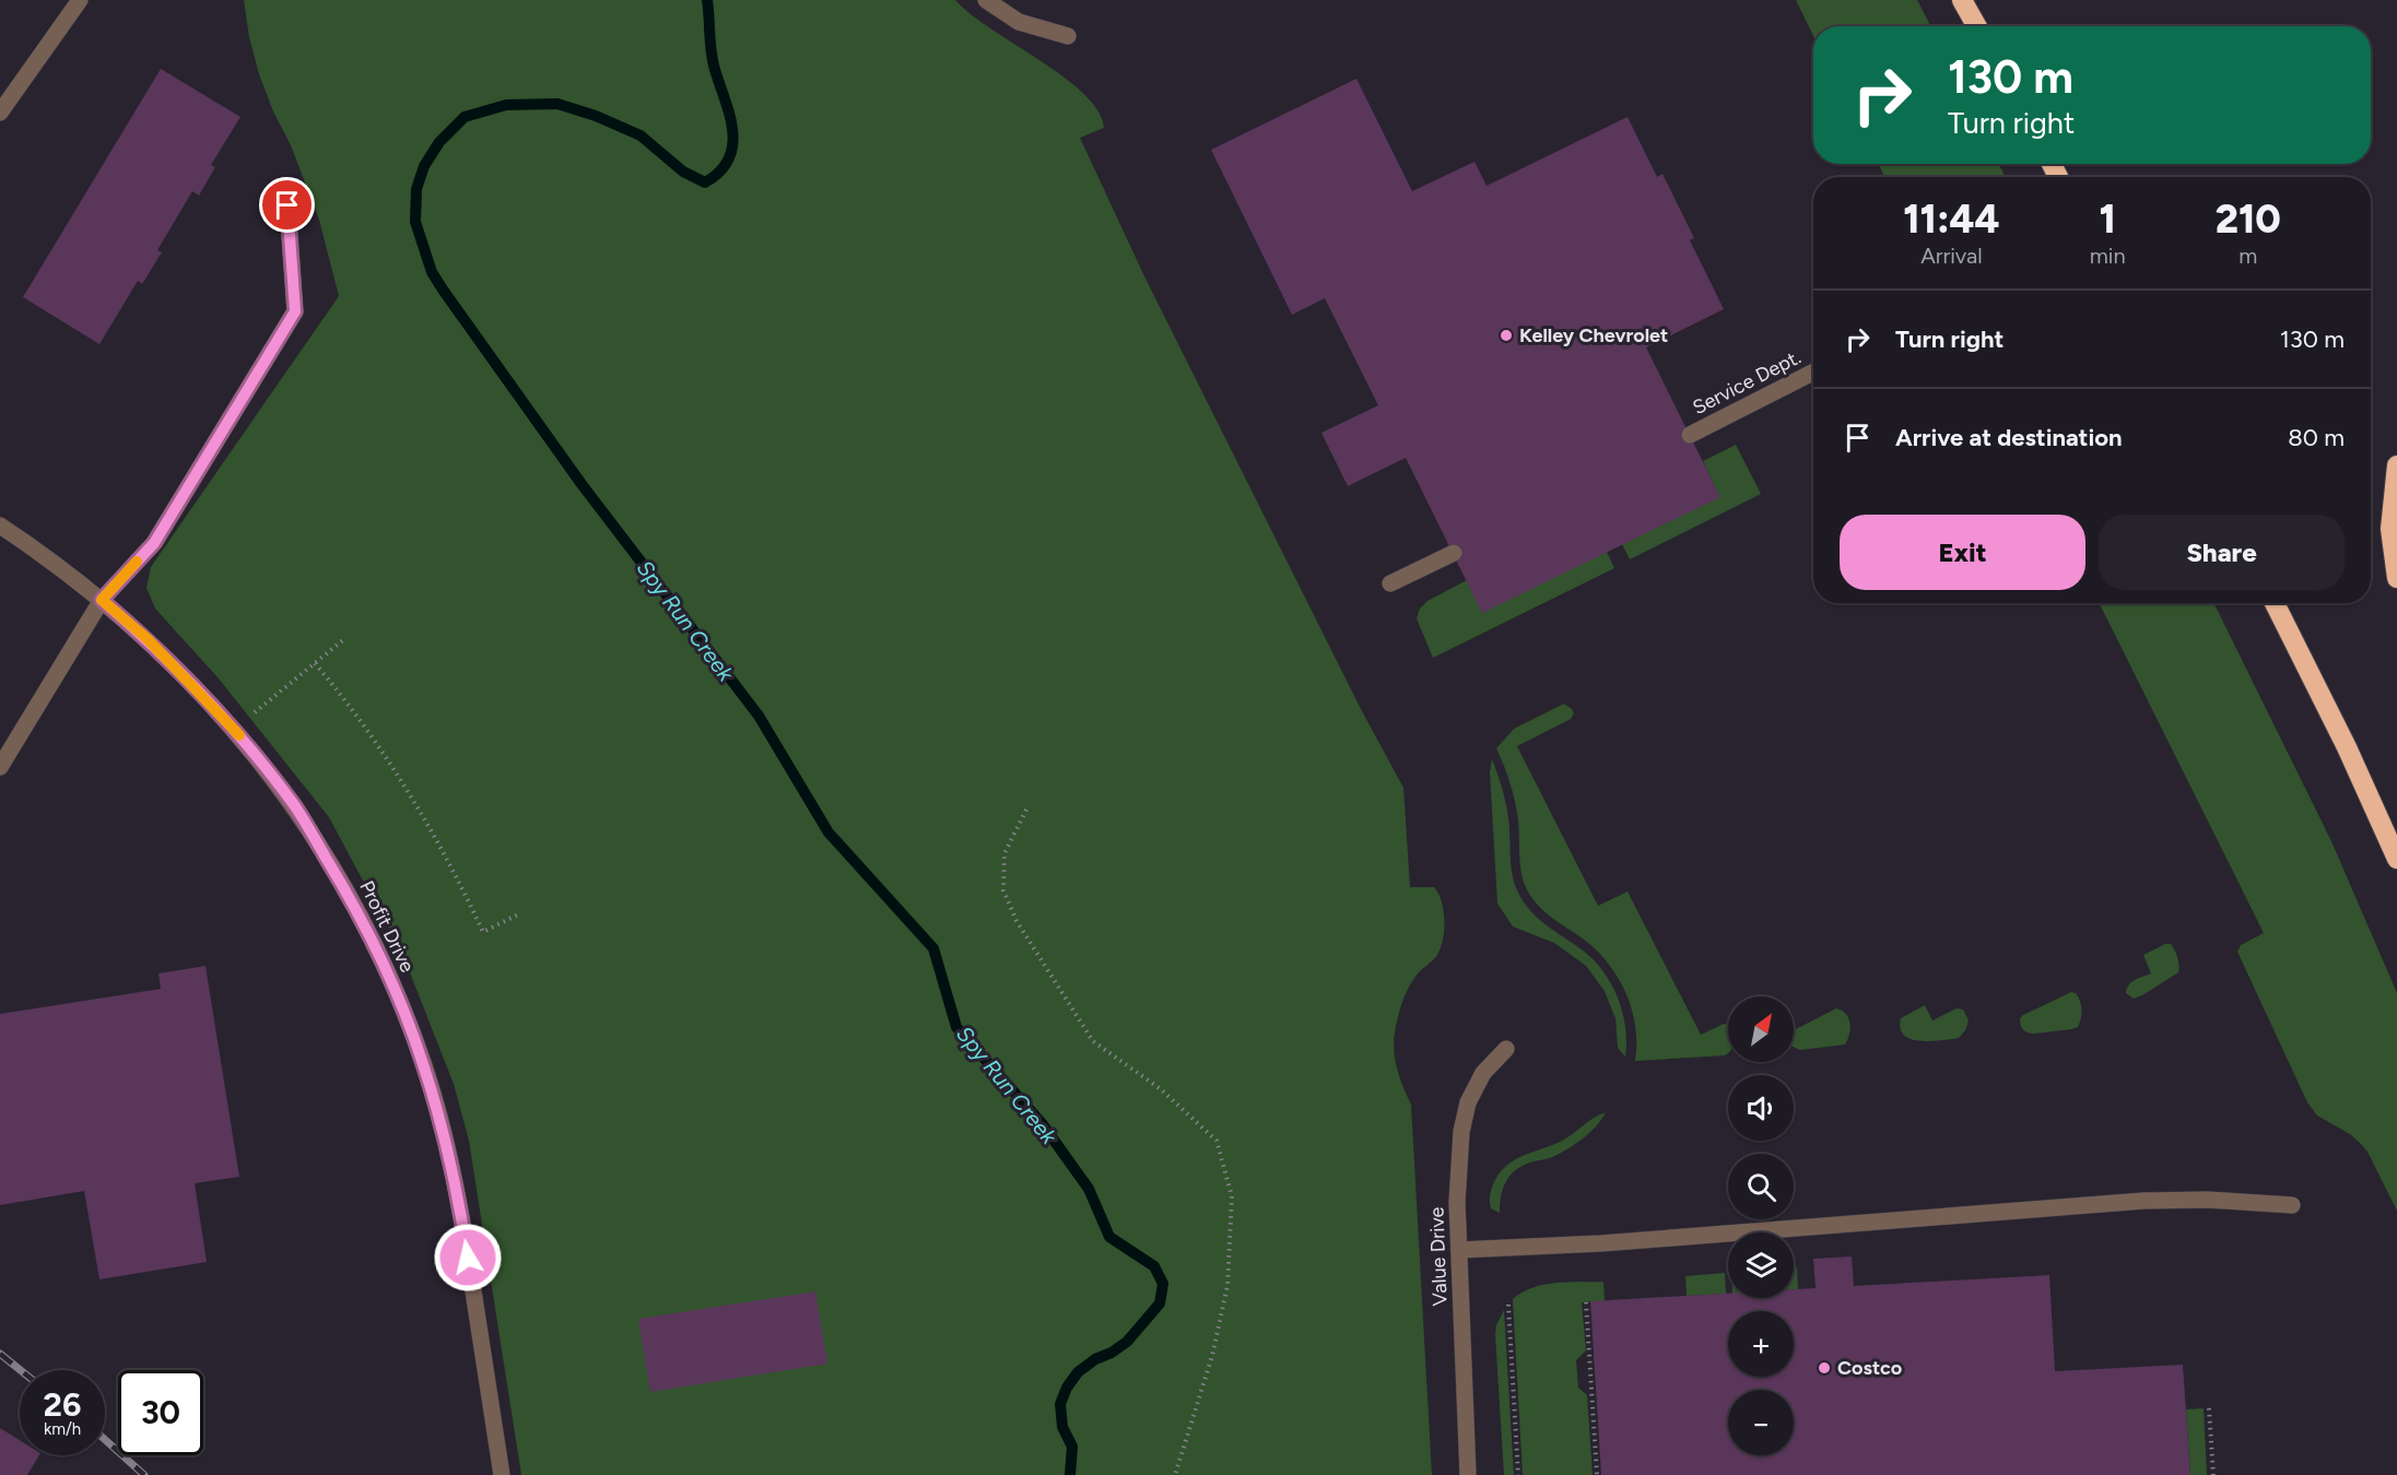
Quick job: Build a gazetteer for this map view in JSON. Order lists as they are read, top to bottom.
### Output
{
  "streets": {
    "street": ["Service Dept.", "Profit Drive", "Value Drive"]
  },
  "water": ["Spy Run Creek"],
  "places": ["Kelley Chevrolet", "Costco"],
  "north": "top right",
  "page": {
    "turn": ["130 m", "Turn right"],
    "eta": [
      "11:44",
      "Arrival",
      "1",
      "min",
      "210",
      "m"
    ],
    "list": [
      {
        "name": "Turn right",
        "value": "130 m"
      },
      {
        "name": "Arrive at destination",
        "value": "80 m"
      }
    ],
    "buttons": ["Exit", "Share"],
    "map_buttons": ["+", "−"],
    "speed": "26 km/h",
    "limit": "30"
  }
}
